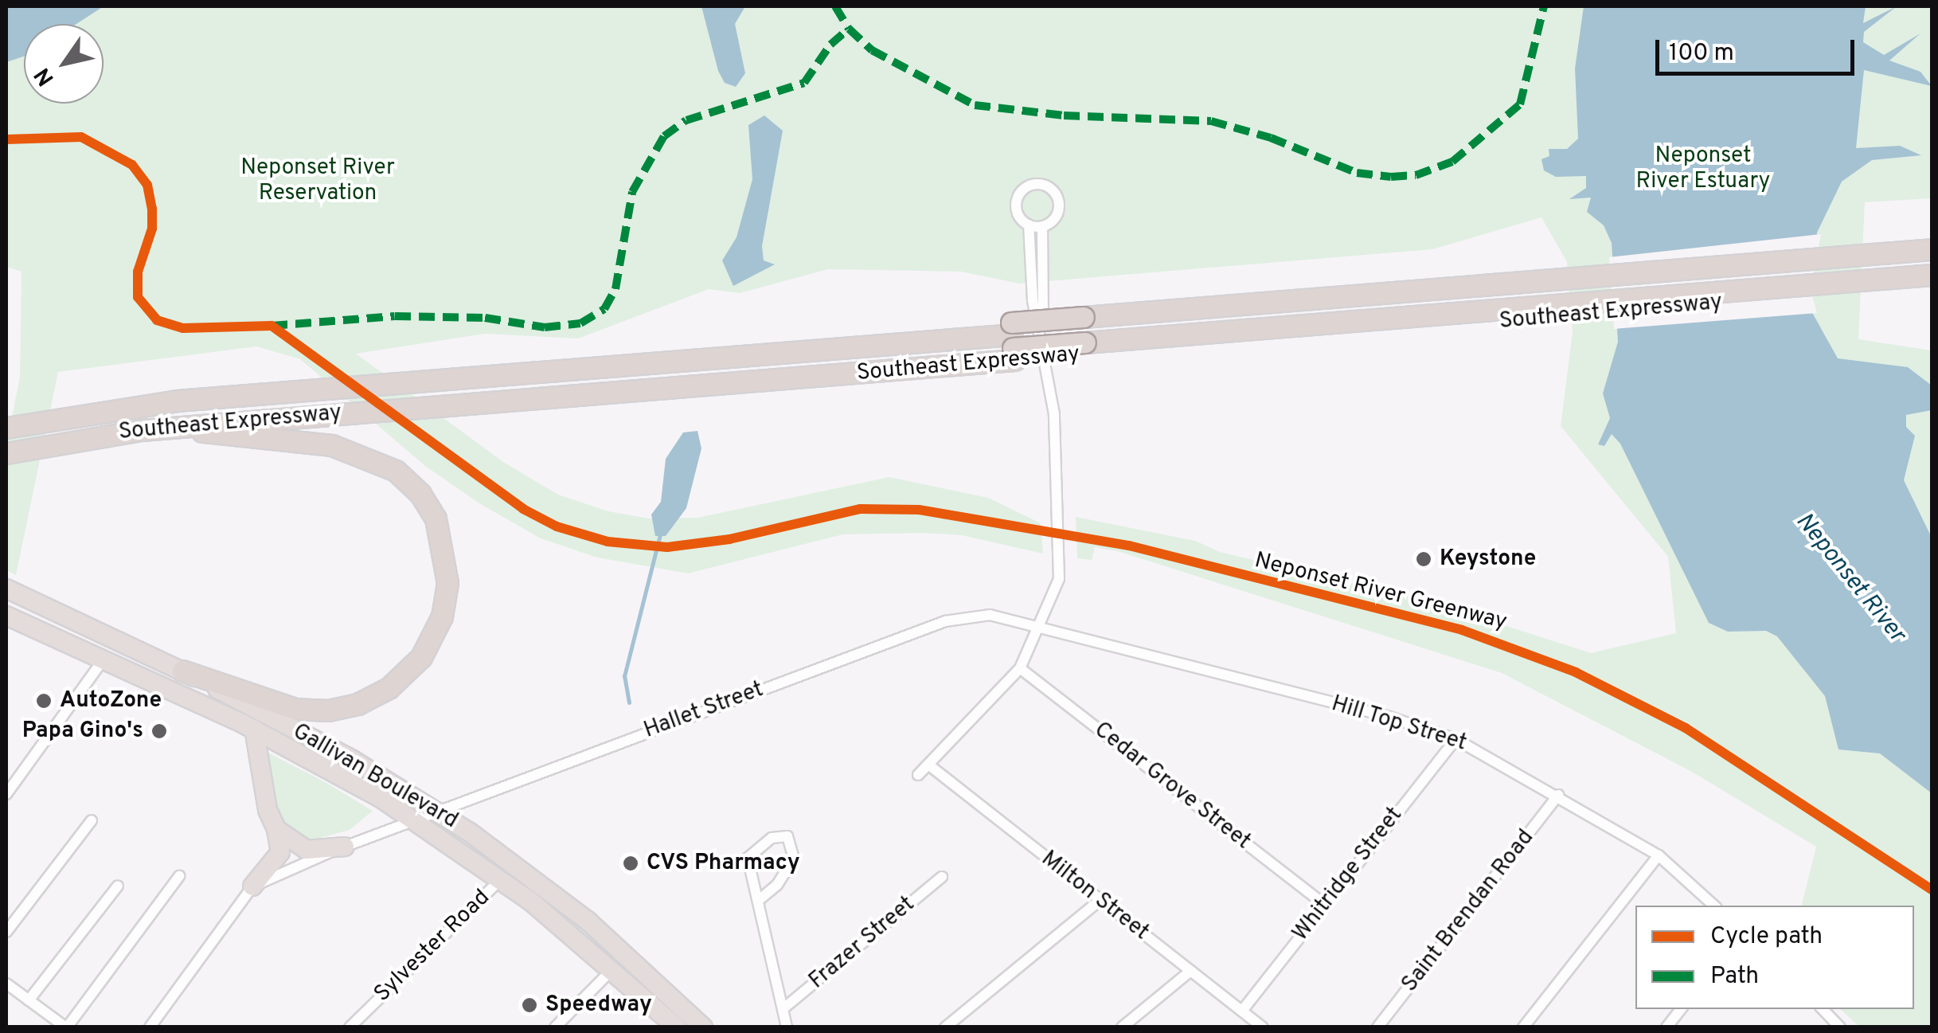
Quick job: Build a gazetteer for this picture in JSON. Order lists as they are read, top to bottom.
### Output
{
  "streets": {
    "highway": ["Southeast Expressway", "Gallivan Boulevard"],
    "street": [
      "Hallet Street",
      "Hill Top Street",
      "Cedar Grove Street",
      "Whitridge Street",
      "Milton Street",
      "Saint Brendan Road",
      "Frazer Street",
      "Sylvester Road"
    ],
    "cycle path": ["Neponset River Greenway"]
  },
  "crossings": [
    ["Hallet Street", "Hill Top Street"],
    ["Hallet Street", "Gallivan Boulevard"],
    ["Hill Top Street", "Whitridge Street"],
    ["Hill Top Street", "Saint Brendan Road"],
    ["Gallivan Boulevard", "Sylvester Road"],
    ["Cedar Grove Street", "Whitridge Street"],
    ["Whitridge Street", "Milton Street"]
  ],
  "water": ["Neponset River"],
  "parks": ["Neponset River Estuary", "Neponset River Reservation"],
  "places": [
    "Keystone",
    "AutoZone",
    "Papa Gino's",
    "CVS Pharmacy",
    "Speedway"
  ],
  "legend": ["Cycle path", "Path"],
  "scale_bar": "100 m",
  "north": "bottom left"
}
